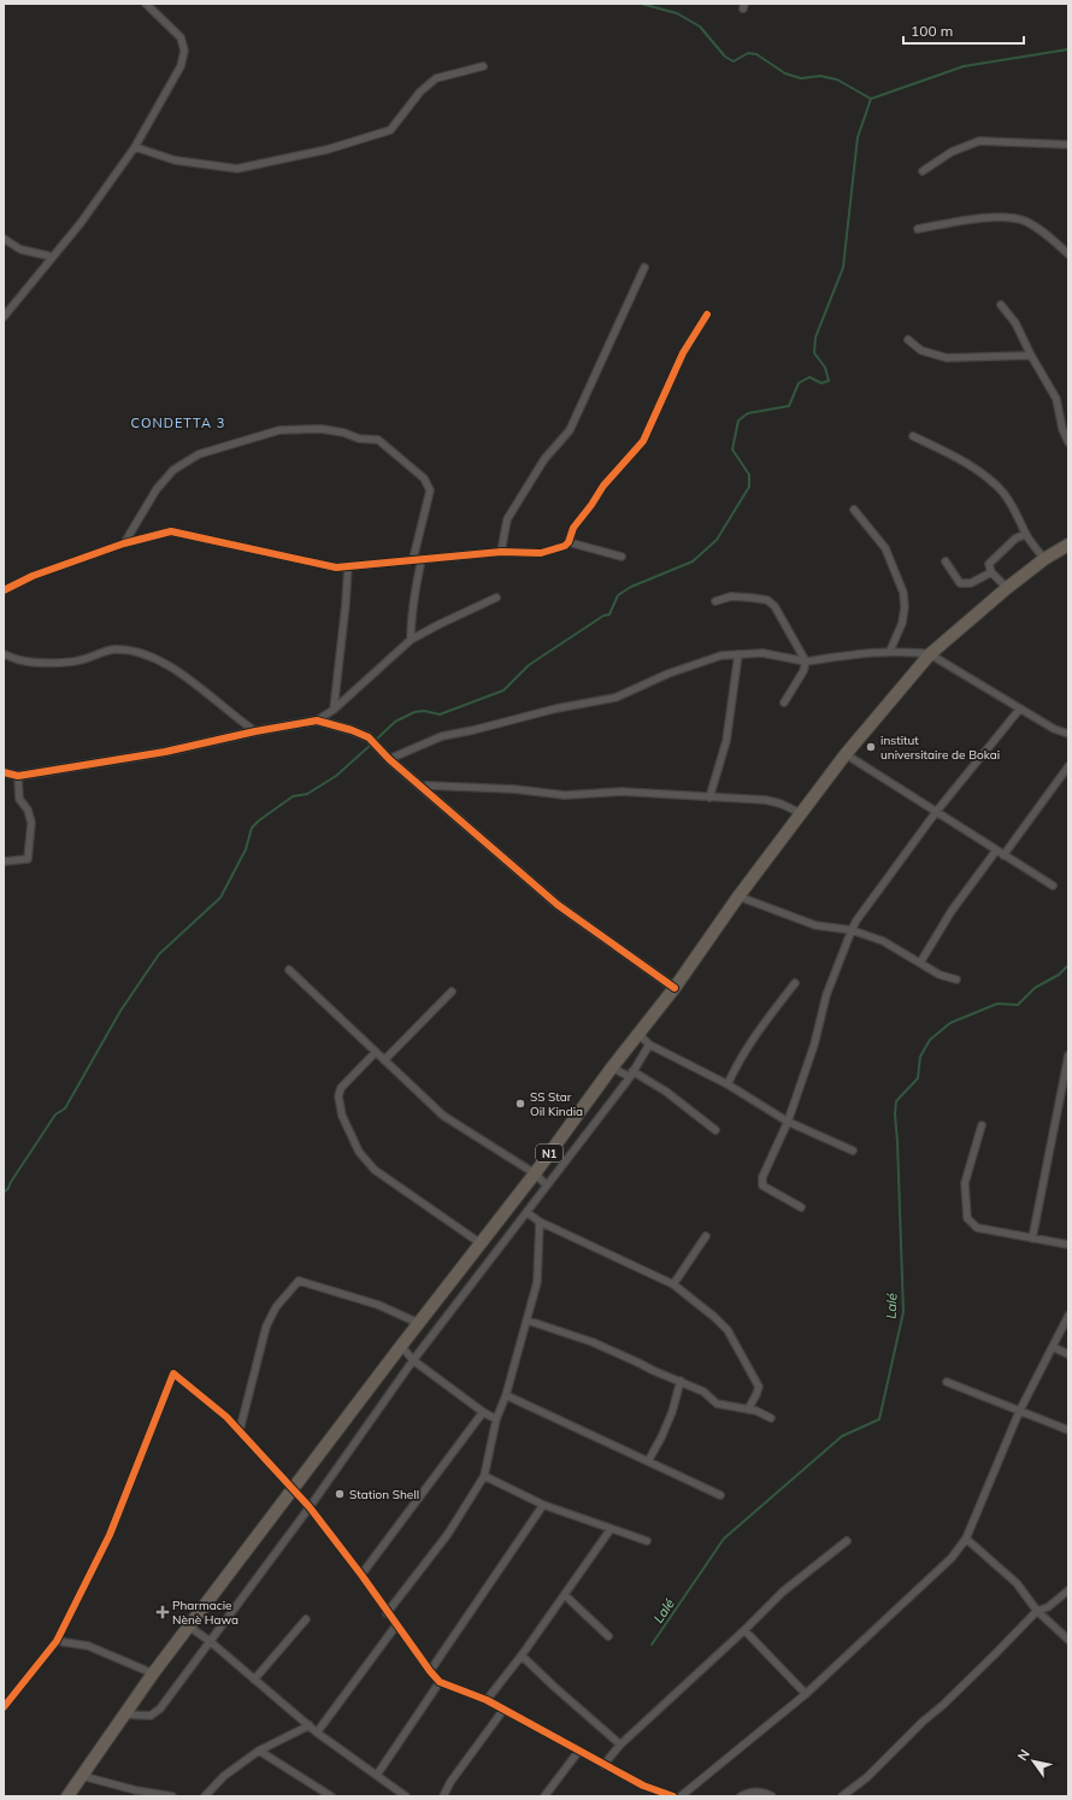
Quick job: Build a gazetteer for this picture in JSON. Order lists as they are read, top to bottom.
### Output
{
  "streets": {
    "highway": ["N1"]
  },
  "districts": ["СONDETTA 3"],
  "water": ["Lalé"],
  "places": {
    "other": ["institut universitaire de Bokai", "SS Star Oil Kindia", "Station Shell"],
    "health": ["Pharmacie Nènè Hawa"]
  },
  "scale_bar": "100 m",
  "north": "top left"
}
